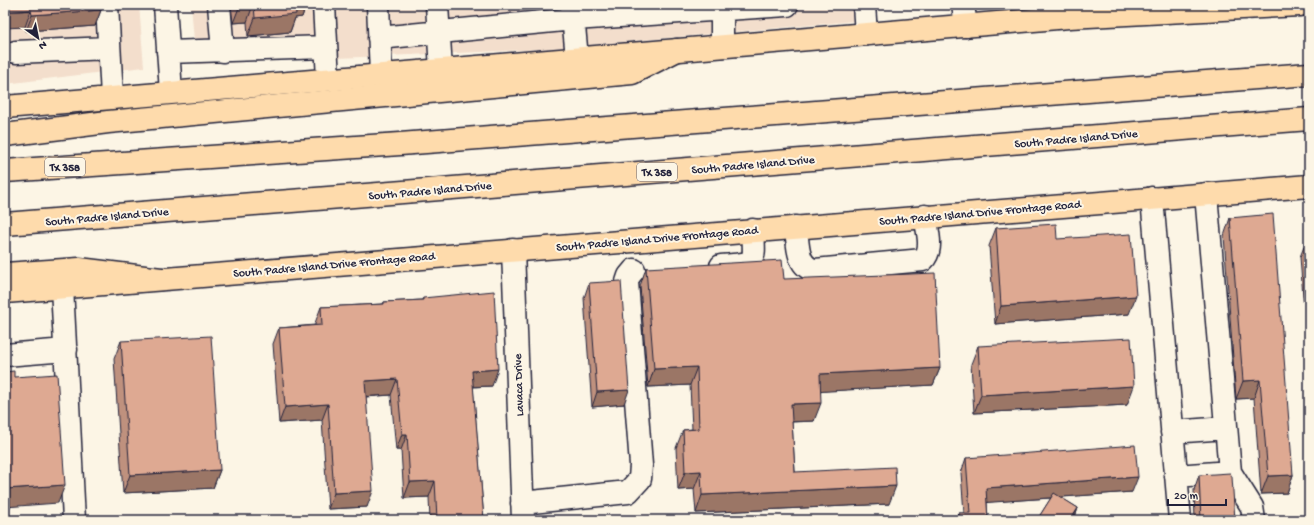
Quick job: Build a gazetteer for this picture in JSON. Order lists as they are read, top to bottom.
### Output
{
  "streets": {
    "main road": ["South Padre Island Drive", "TX 358", "South Padre Island Drive Frontage Road"],
    "street": ["Lavaca Drive"]
  },
  "crossings": [
    ["South Padre Island Drive Frontage Road", "Lavaca Drive"]
  ],
  "scale_bar": "20 m",
  "north": "bottom right"
}
